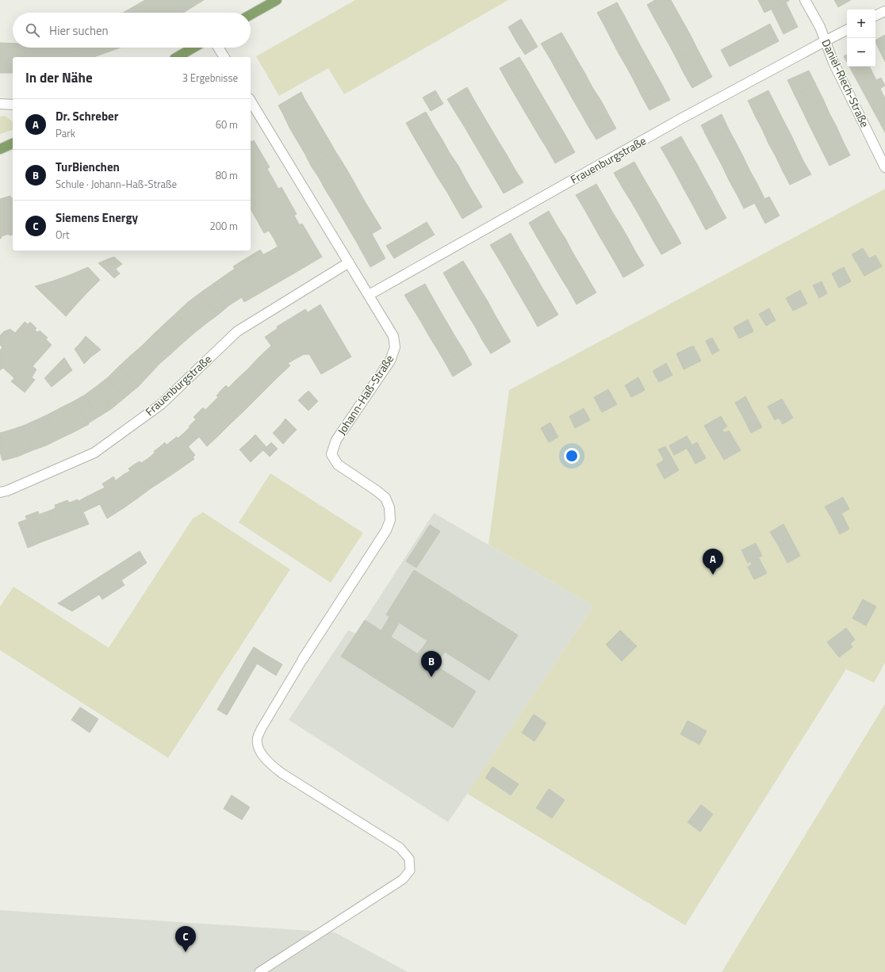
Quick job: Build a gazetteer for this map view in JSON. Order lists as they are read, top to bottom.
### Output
{
  "streets": {
    "street": ["Daniel-Riech-Straße", "Frauenburgstraße", "Johann-Haß-Straße"]
  },
  "crossings": [
    ["Daniel-Riech-Straße", "Frauenburgstraße"],
    ["Frauenburgstraße", "Johann-Haß-Straße"]
  ],
  "page": {
    "map_buttons": ["+", "−"],
    "search": "Hier suchen",
    "heading": ["In der Nähe", "3 Ergebnisse"],
    "list": [
      {
        "mark": "A",
        "name": "Dr. Schreber",
        "note": "Park",
        "value": "60 m"
      },
      {
        "mark": "B",
        "name": "TurBienchen",
        "note": "Schule · Johann-Haß-Straße",
        "value": "80 m"
      },
      {
        "mark": "C",
        "name": "Siemens Energy",
        "note": "Ort",
        "value": "200 m"
      }
    ],
    "pins": ["A", "B", "C"]
  }
}
